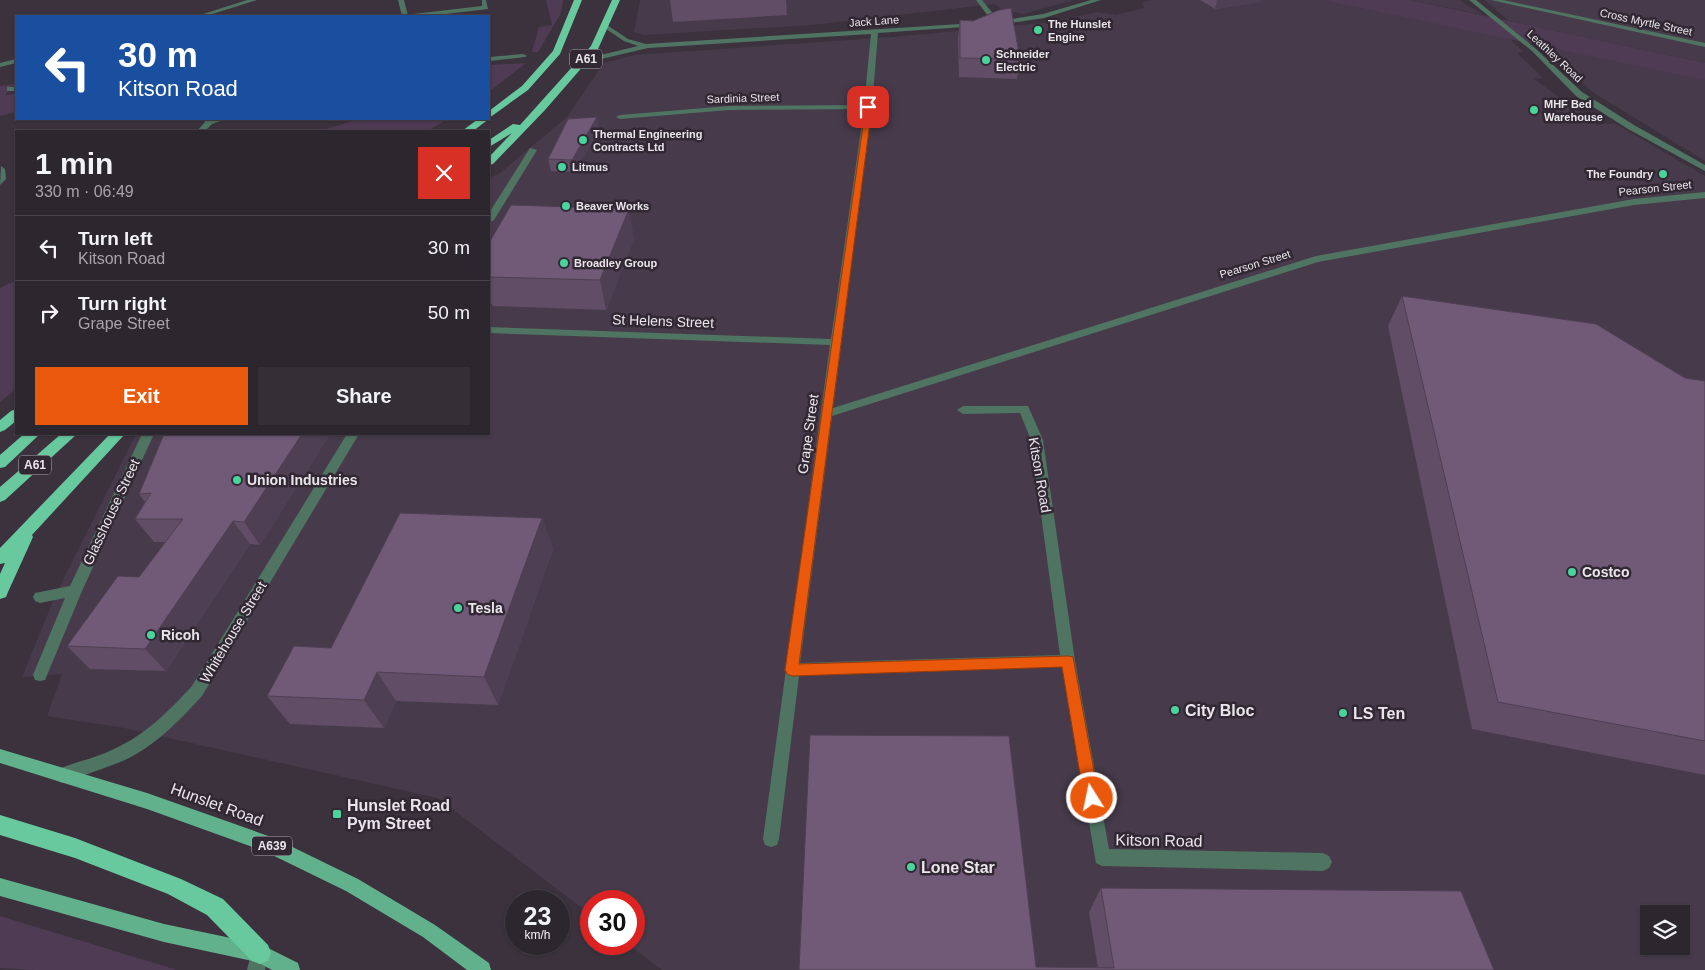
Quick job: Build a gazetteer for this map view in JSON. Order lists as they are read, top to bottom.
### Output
{
  "streets": {
    "highway": ["A61"],
    "main road": ["Hunslet Road", "A639"],
    "street": [
      "Jack Lane",
      "Cross Myrtle Street",
      "Leathley Road",
      "Sardinia Street",
      "Pearson Street",
      "St Helens Street",
      "Grape Street",
      "Kitson Road",
      "Glasshouse Street",
      "Whitehouse Street"
    ]
  },
  "crossings": [
    ["Jack Lane", "A61"],
    ["Jack Lane", "Grape Street"],
    ["Sardinia Street", "Grape Street"],
    ["Pearson Street", "Grape Street"],
    ["St Helens Street", "Grape Street"],
    ["Whitehouse Street", "Hunslet Road"]
  ],
  "places": {
    "other": [
      "The Hunslet Engine",
      "Schneider Electric",
      "MHF Bed Warehouse",
      "Thermal Engineering Contracts Ltd",
      "Litmus",
      "The Foundry",
      "Beaver Works",
      "Broadley Group",
      "Union Industries",
      "Costco",
      "Tesla",
      "Ricoh",
      "City Bloc",
      "LS Ten",
      "Lone Star"
    ],
    "transit": ["Hunslet Road Pym Street"]
  },
  "page": {
    "turn": ["30 m", "Kitson Road"],
    "heading": ["1 min", "330 m · 06:49"],
    "list": [
      {
        "name": "Turn left",
        "note": "Kitson Road",
        "value": "30 m"
      },
      {
        "name": "Turn right",
        "note": "Grape Street",
        "value": "50 m"
      }
    ],
    "buttons": ["Exit", "Share"],
    "speed": "23 km/h",
    "limit": "30"
  }
}
